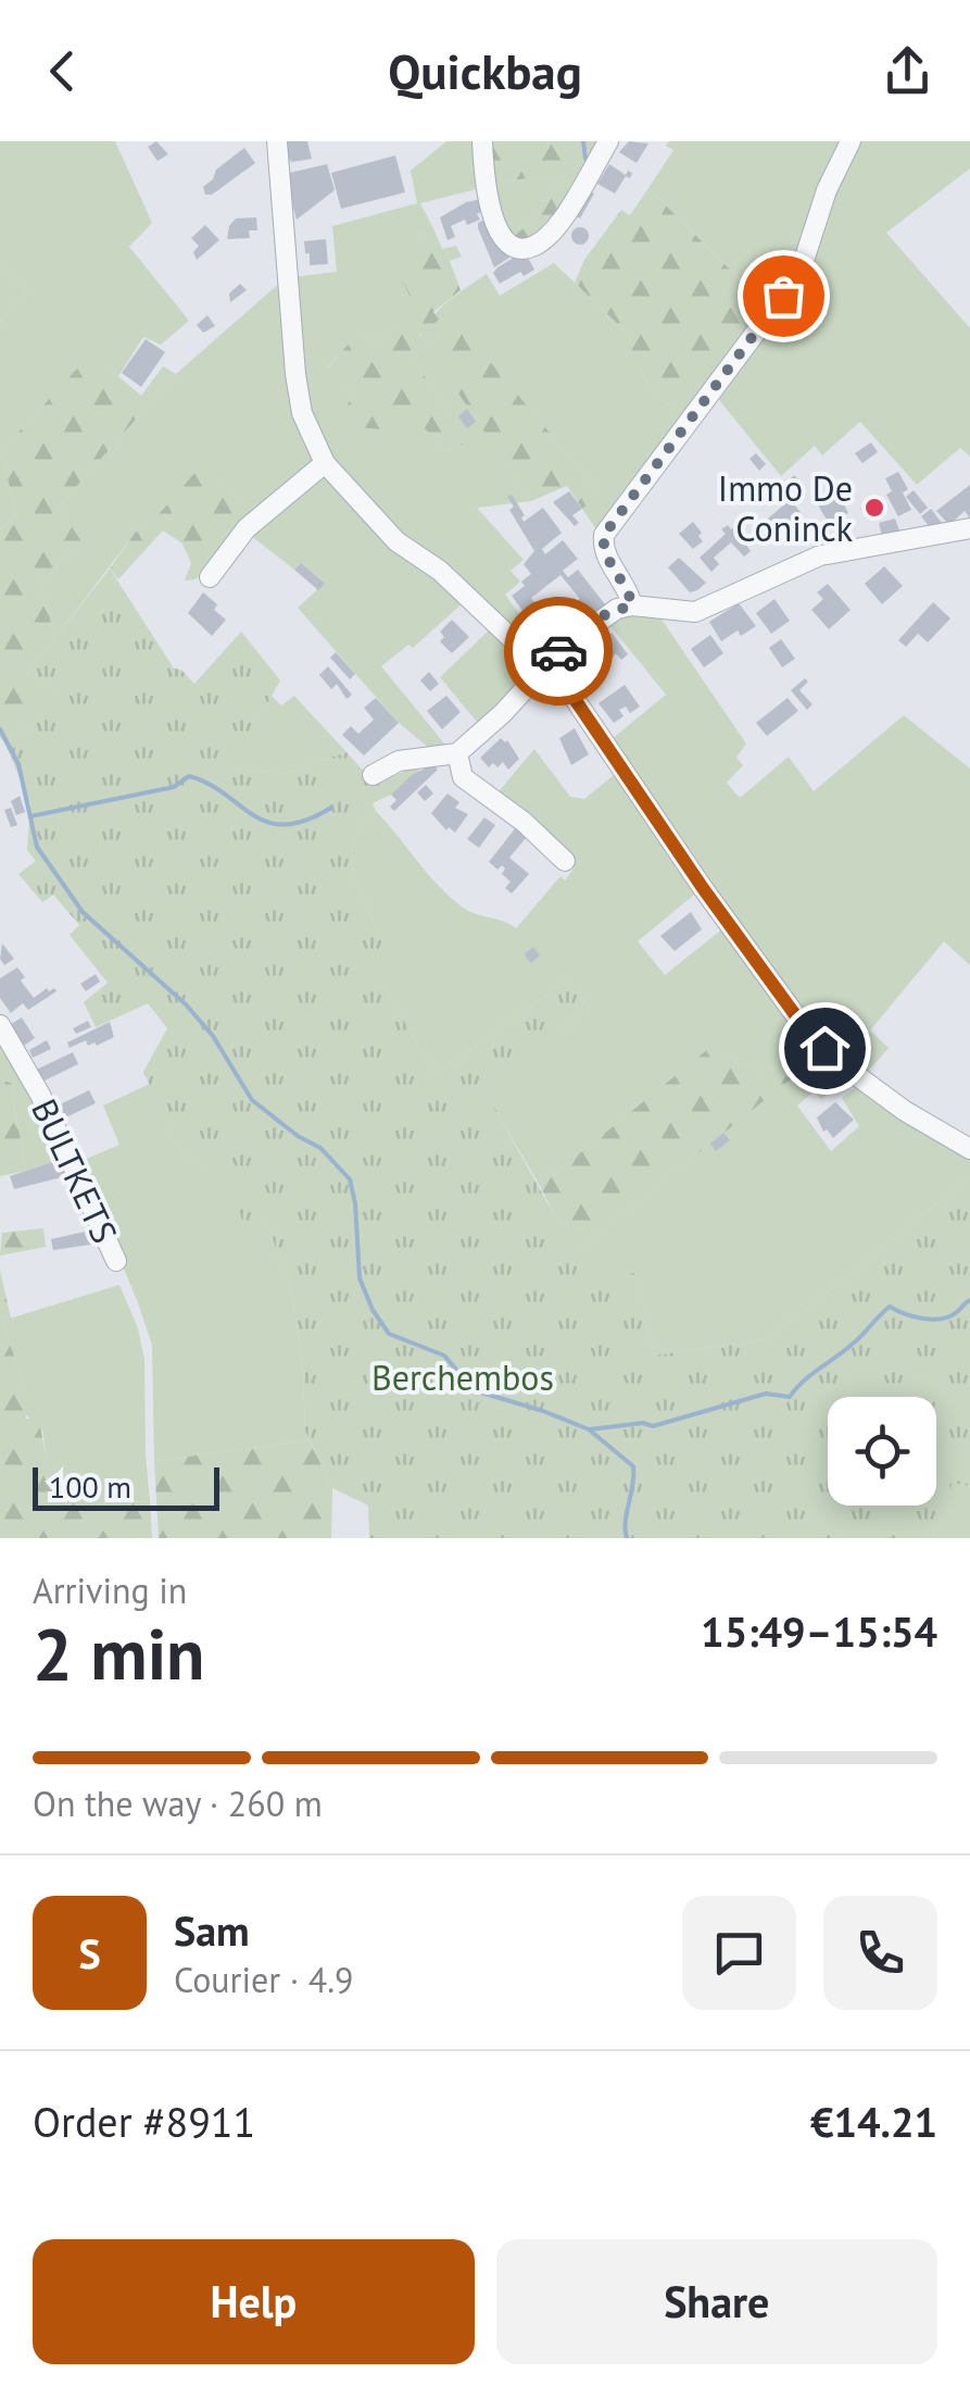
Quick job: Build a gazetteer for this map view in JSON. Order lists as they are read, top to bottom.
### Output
{
  "streets": {
    "street": ["BULTKETS"]
  },
  "parks": ["Berchembos"],
  "places": ["Immo De Coninck"],
  "scale_bar": "100 m",
  "page": {
    "header": "Quickbag",
    "scale": "100 m",
    "heading": ["2 min", "Arriving in", "15:49–15:54"],
    "panel": [
      "Sam",
      "Courier · 4.9",
      "Order #8911",
      "€14.21"
    ],
    "bar": "On the way · 260 m",
    "round": "S",
    "buttons": ["Help", "Share"]
  }
}
